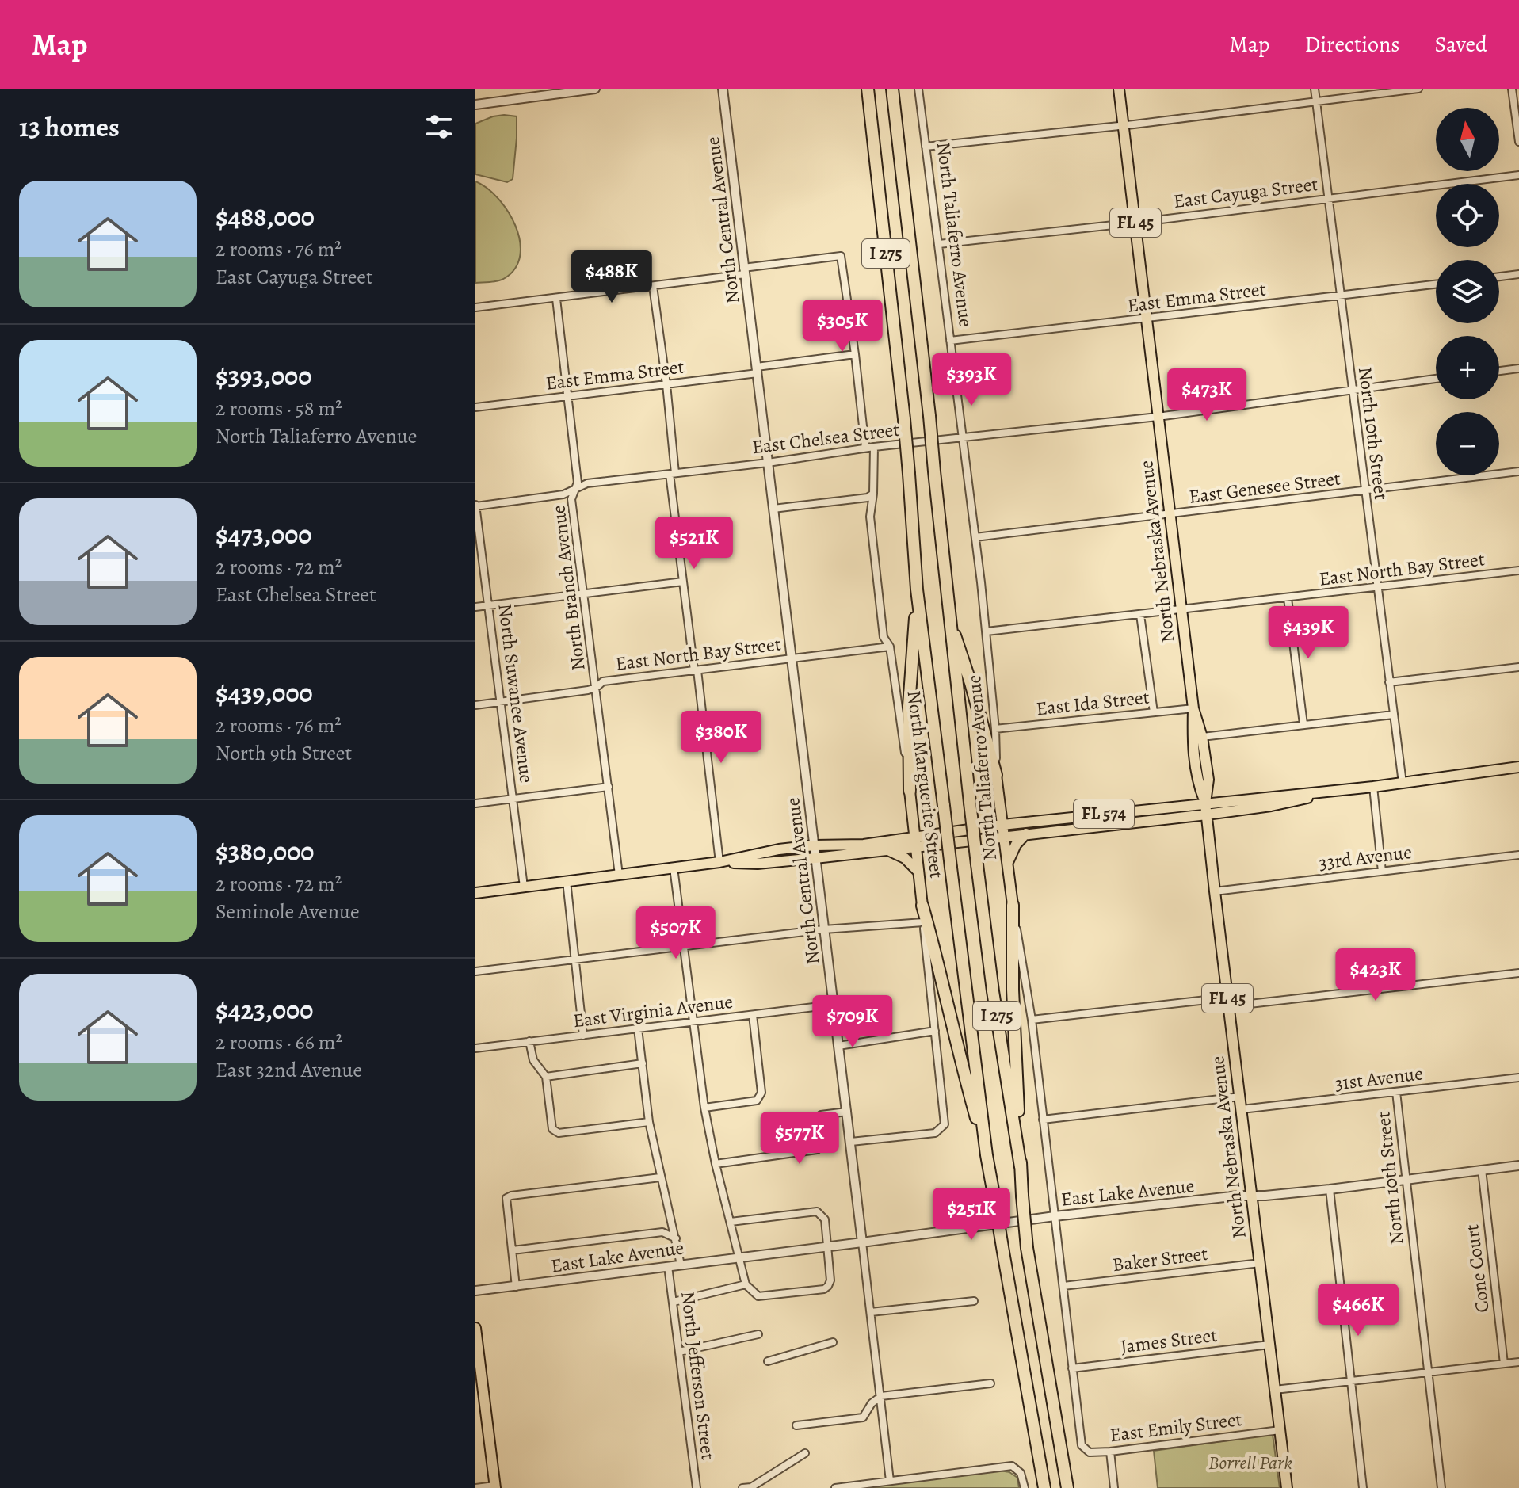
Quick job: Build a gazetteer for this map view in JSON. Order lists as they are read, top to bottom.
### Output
{
  "streets": {
    "highway": ["I 275"],
    "main road": [
      "FL 45",
      "North Taliaferro Avenue",
      "North Nebraska Avenue",
      "North Marguerite Street",
      "FL 574"
    ],
    "street": [
      "East Cayuga Street",
      "North Central Avenue",
      "East Emma Street",
      "North 10th Street",
      "East Chelsea Street",
      "East Genesee Street",
      "East North Bay Street",
      "North Branch Avenue",
      "North Suwanee Avenue",
      "East Ida Street",
      "33rd Avenue",
      "East Virginia Avenue",
      "31st Avenue",
      "East Lake Avenue",
      "Baker Street",
      "Cone Court",
      "James Street",
      "North Jefferson Street",
      "East Emily Street"
    ]
  },
  "crossings": [
    ["East Cayuga Street", "North Taliaferro Avenue"],
    ["East Cayuga Street", "North 10th Street"],
    ["East Cayuga Street", "North Nebraska Avenue"],
    ["North Central Avenue", "East Emma Street"],
    ["North Central Avenue", "East Chelsea Street"],
    ["North Central Avenue", "East North Bay Street"],
    ["North Central Avenue", "North Marguerite Street"],
    ["North Central Avenue", "FL 574"],
    ["North Central Avenue", "East Virginia Avenue"],
    ["North Central Avenue", "East Lake Avenue"],
    ["North Taliaferro Avenue", "East Emma Street"],
    ["North Taliaferro Avenue", "East Chelsea Street"],
    ["North Taliaferro Avenue", "East Genesee Street"],
    ["North Taliaferro Avenue", "East North Bay Street"],
    ["North Taliaferro Avenue", "East Ida Street"],
    ["North Taliaferro Avenue", "FL 574"],
    ["North Taliaferro Avenue", "East Lake Avenue"],
    ["North Taliaferro Avenue", "Baker Street"],
    ["North Taliaferro Avenue", "James Street"],
    ["North Taliaferro Avenue", "East Emily Street"],
    ["East Emma Street", "North 10th Street"],
    ["East Emma Street", "North Nebraska Avenue"],
    ["East Emma Street", "North Branch Avenue"],
    ["North 10th Street", "East Chelsea Street"],
    ["North 10th Street", "East Genesee Street"],
    ["North 10th Street", "East North Bay Street"],
    ["North 10th Street", "FL 574"],
    ["North 10th Street", "31st Avenue"],
    ["North 10th Street", "East Lake Avenue"],
    ["East Chelsea Street", "North Nebraska Avenue"],
    ["East Chelsea Street", "North Branch Avenue"],
    ["East Chelsea Street", "North Suwanee Avenue"],
    ["East Chelsea Street", "North Marguerite Street"],
    ["East Genesee Street", "North Nebraska Avenue"],
    ["North Nebraska Avenue", "East North Bay Street"],
    ["North Nebraska Avenue", "East Ida Street"],
    ["North Nebraska Avenue", "FL 574"],
    ["North Nebraska Avenue", "33rd Avenue"],
    ["North Nebraska Avenue", "31st Avenue"],
    ["North Nebraska Avenue", "East Lake Avenue"],
    ["North Nebraska Avenue", "Baker Street"],
    ["North Nebraska Avenue", "James Street"],
    ["North Nebraska Avenue", "East Emily Street"],
    ["East North Bay Street", "North Branch Avenue"],
    ["East North Bay Street", "North Suwanee Avenue"],
    ["East North Bay Street", "North Marguerite Street"],
    ["North Branch Avenue", "FL 574"],
    ["North Suwanee Avenue", "FL 574"],
    ["North Marguerite Street", "FL 574"],
    ["East Virginia Avenue", "North Jefferson Street"],
    ["East Lake Avenue", "Cone Court"],
    ["East Lake Avenue", "North Jefferson Street"]
  ],
  "parks": ["Borrell Park"],
  "north": "top",
  "page": {
    "header": "Map",
    "nav": ["Map", "Directions", "Saved"],
    "heading": "13 homes",
    "map_buttons": ["+", "−"],
    "list": [
      {
        "name": "$488,000",
        "note": "2 rooms · 76 m² · East Cayuga Street"
      },
      {
        "name": "$393,000",
        "note": "2 rooms · 58 m² · North Taliaferro Avenue"
      },
      {
        "name": "$473,000",
        "note": "2 rooms · 72 m² · East Chelsea Street"
      },
      {
        "name": "$439,000",
        "note": "2 rooms · 76 m² · North 9th Street"
      },
      {
        "name": "$380,000",
        "note": "2 rooms · 72 m² · Seminole Avenue"
      },
      {
        "name": "$423,000",
        "note": "2 rooms · 66 m² · East 32nd Avenue"
      }
    ],
    "price": [
      "$488K",
      "$305K",
      "$393K",
      "$473K",
      "$521K",
      "$439K",
      "$380K",
      "$507K",
      "$423K",
      "$709K",
      "$577K",
      "$251K",
      "$466K"
    ]
  }
}
